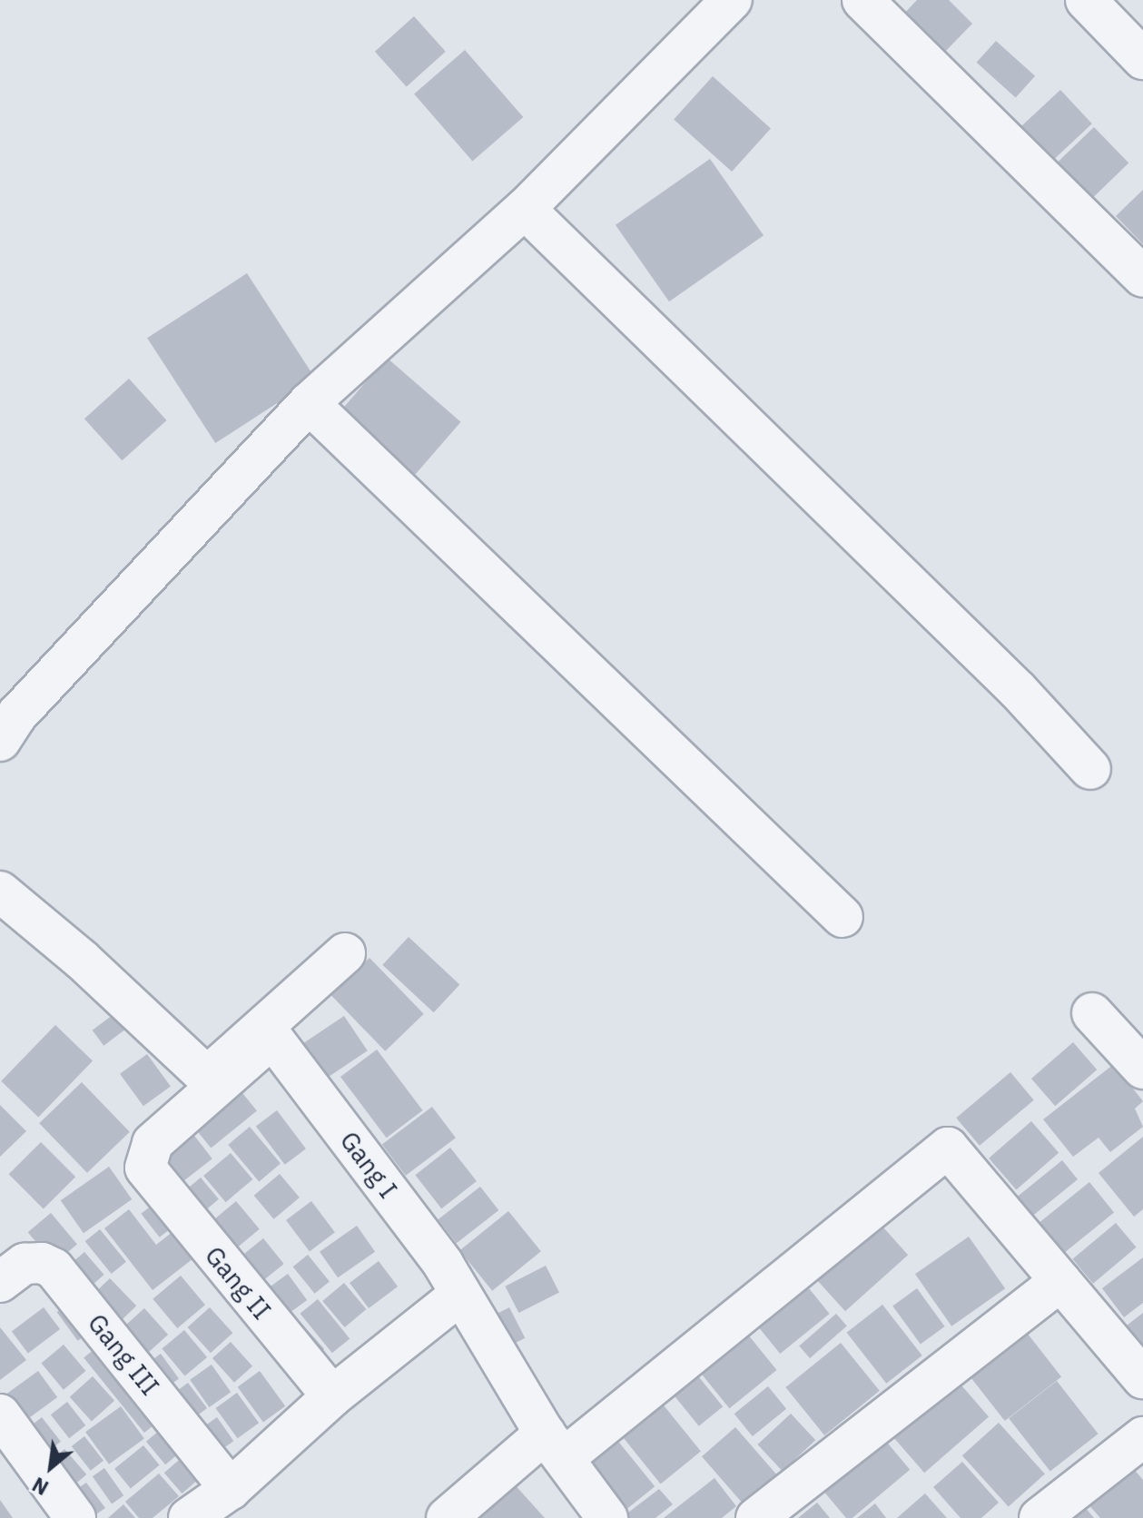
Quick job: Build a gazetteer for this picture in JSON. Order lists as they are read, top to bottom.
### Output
{
  "streets": {
    "street": ["Gang I", "Gang II", "Gang III"]
  },
  "crossings": [
    ["Gang I", "Gang II"]
  ],
  "north": "bottom left"
}
